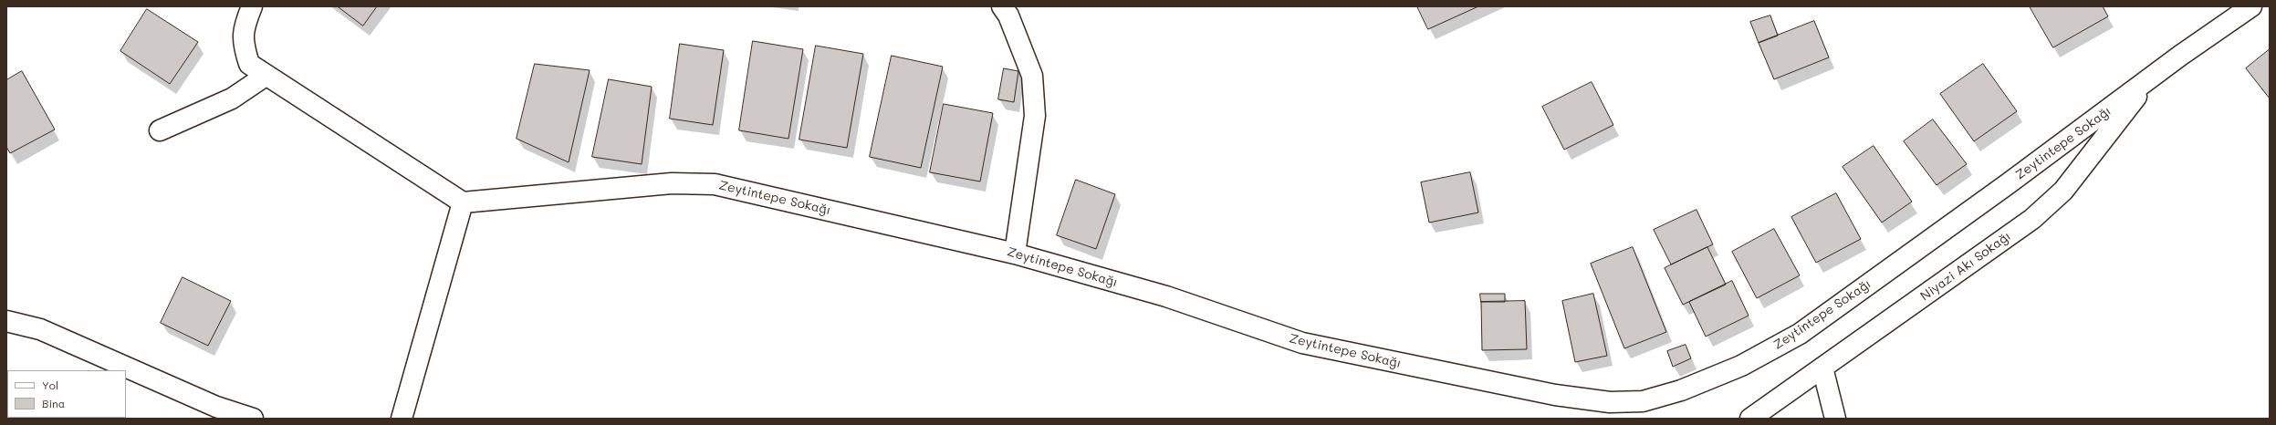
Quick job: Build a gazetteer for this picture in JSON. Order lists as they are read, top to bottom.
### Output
{
  "streets": {
    "street": ["Zeytintepe Sokağı", "Niyazi Akı Sokağı"]
  },
  "crossings": [
    ["Zeytintepe Sokağı", "Niyazi Akı Sokağı"]
  ],
  "legend": ["Yol", "Bina"]
}
